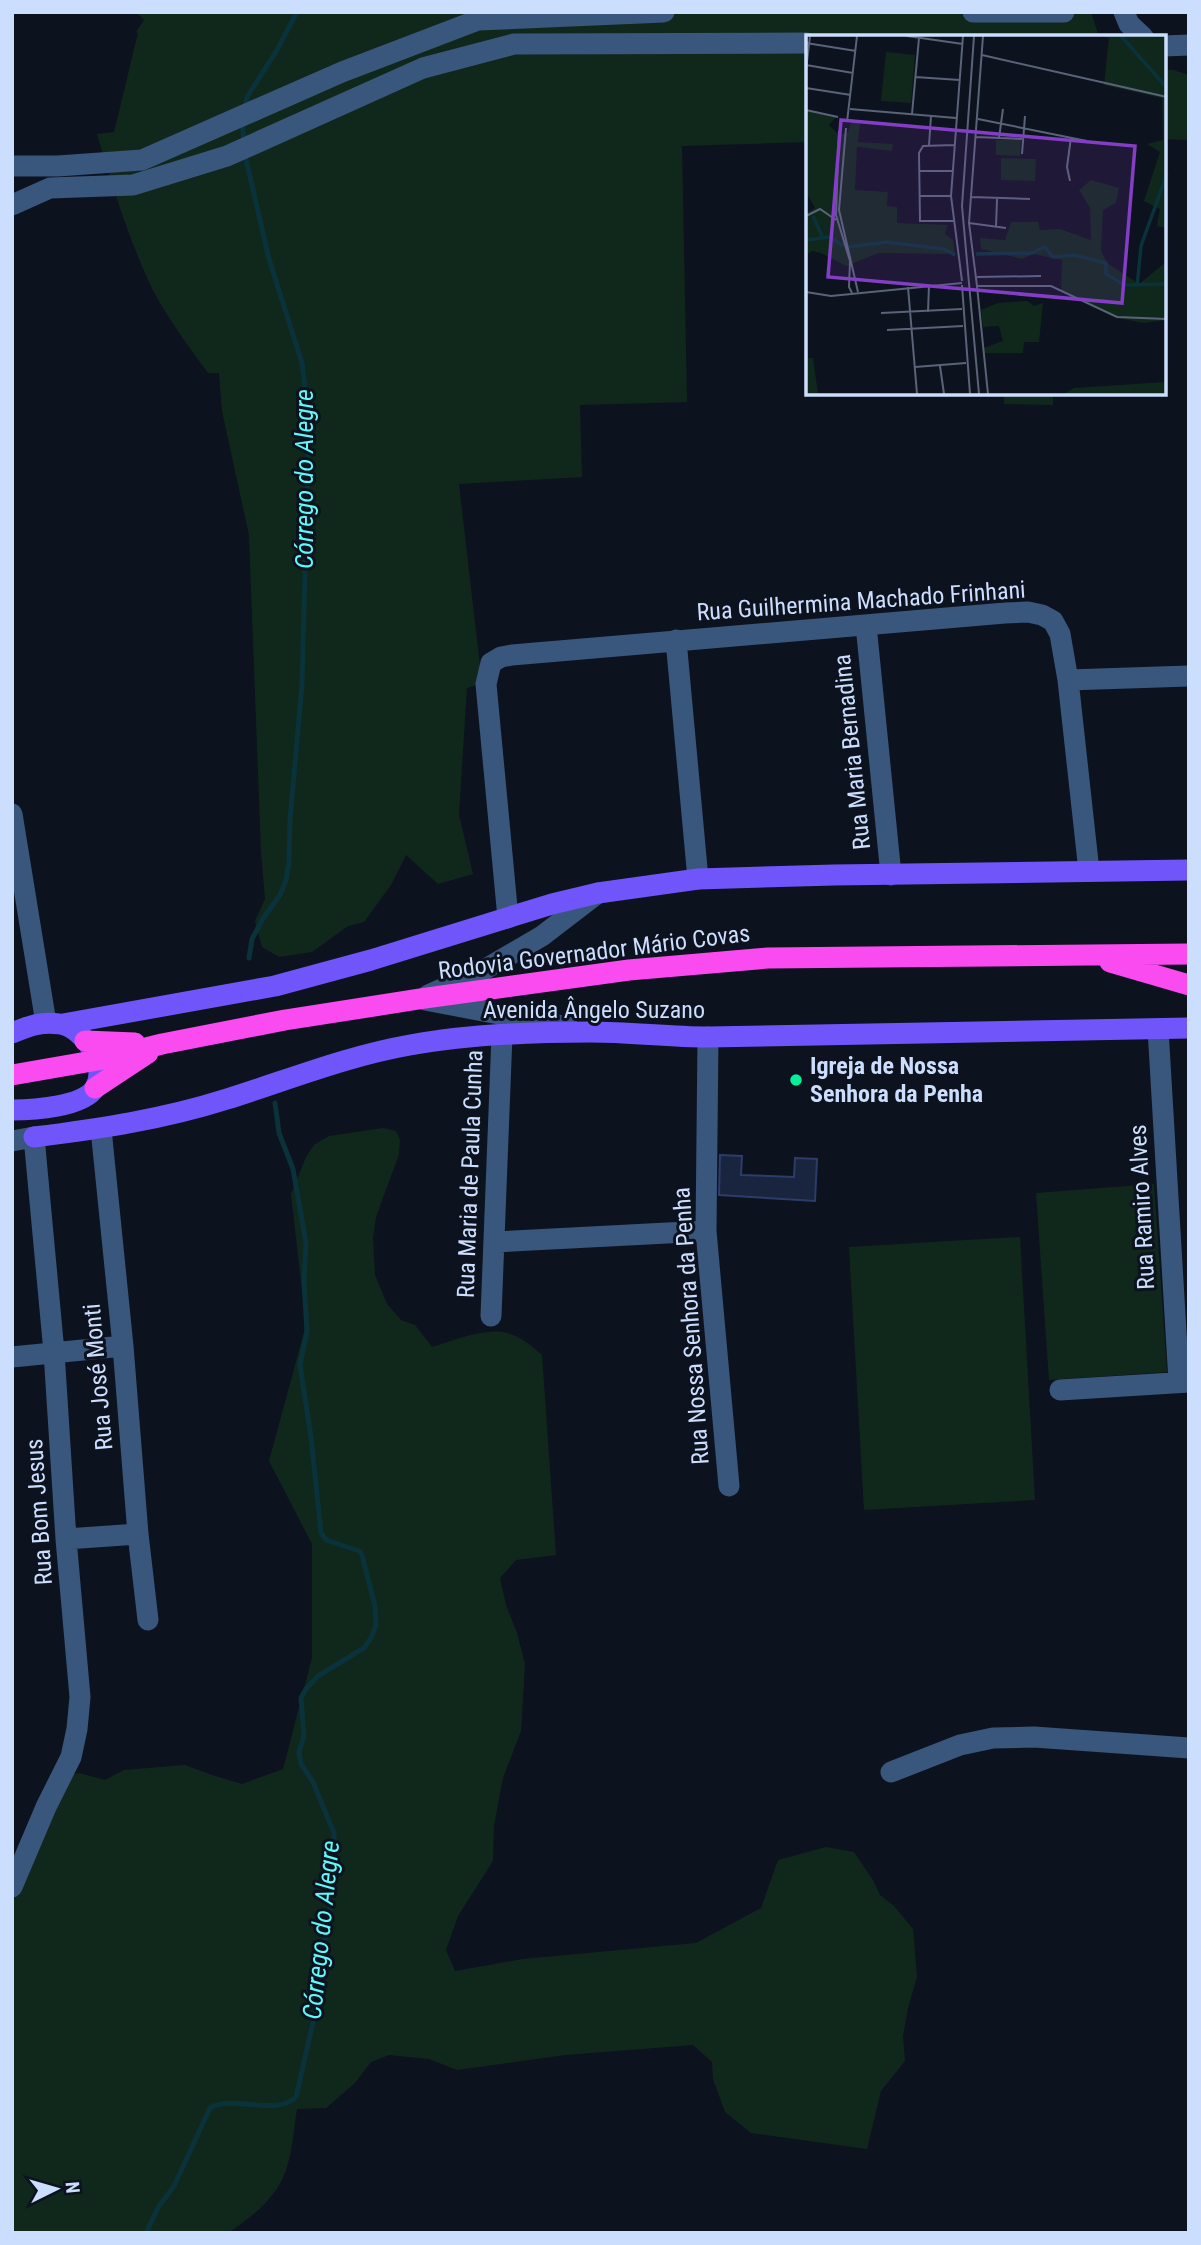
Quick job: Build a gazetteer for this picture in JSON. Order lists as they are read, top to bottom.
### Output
{
  "streets": {
    "highway": ["Rodovia Governador Mário Covas"],
    "main road": ["Avenida Ângelo Suzano"],
    "street": [
      "Rua Guilhermina Machado Frinhani",
      "Rua Maria Bernadina",
      "Rua Maria de Paula Cunha",
      "Rua Ramiro Alves",
      "Rua Nossa Senhora da Penha",
      "Rua José Monti",
      "Rua Bom Jesus"
    ]
  },
  "crossings": [
    ["Rua Guilhermina Machado Frinhani", "Rua Maria Bernadina"],
    ["Avenida Ângelo Suzano", "Rua Maria de Paula Cunha"],
    ["Avenida Ângelo Suzano", "Rua Ramiro Alves"],
    ["Avenida Ângelo Suzano", "Rua Nossa Senhora da Penha"],
    ["Avenida Ângelo Suzano", "Rua José Monti"],
    ["Avenida Ângelo Suzano", "Rua Bom Jesus"]
  ],
  "water": ["Córrego do Alegre"],
  "places": ["Igreja de Nossa Senhora da Penha"],
  "north": "right"
}
